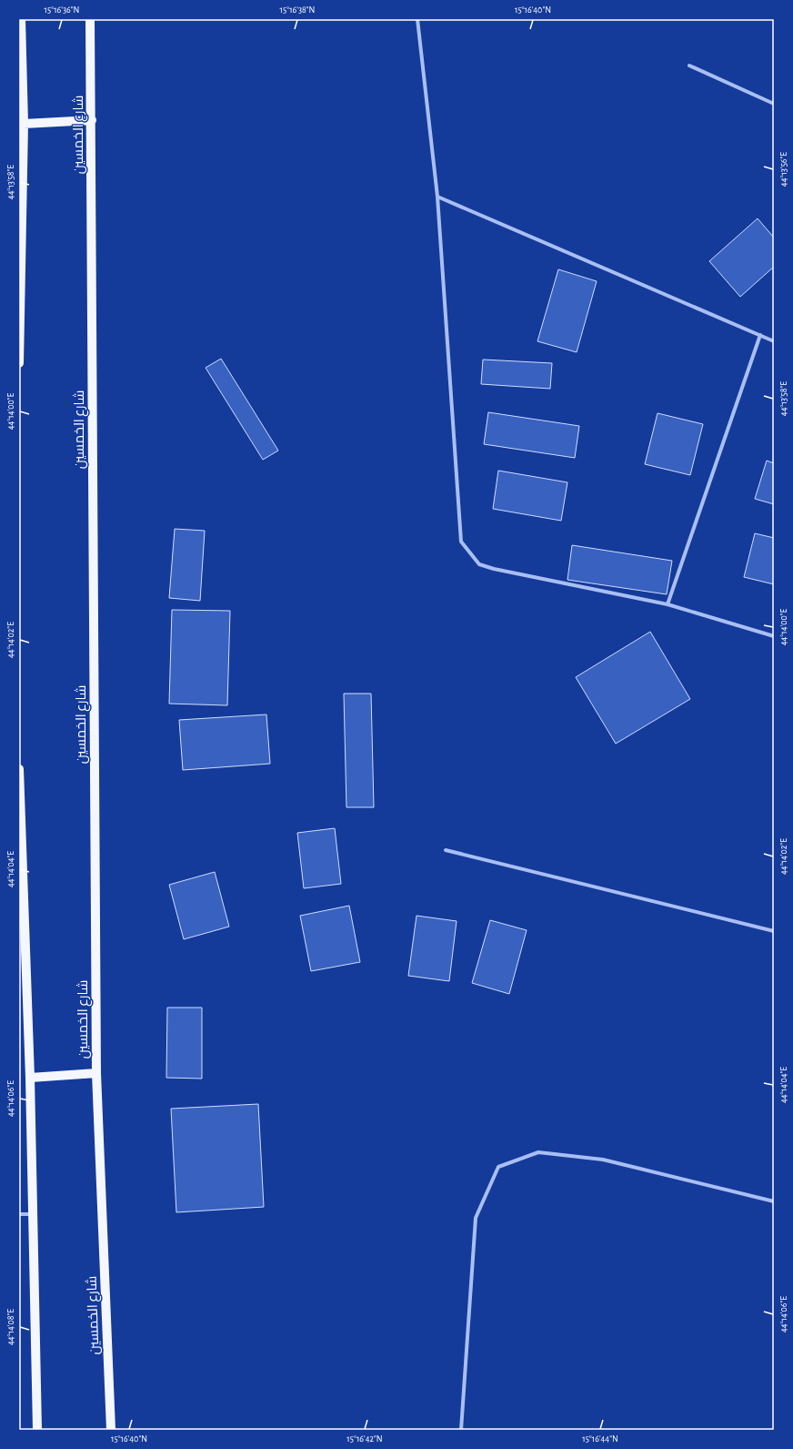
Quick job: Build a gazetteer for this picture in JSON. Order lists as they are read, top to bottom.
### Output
{
  "streets": {
    "main road": ["شارع الخمسين"]
  },
  "coordinates": [
    "15°16'36\"N",
    "15°16'38\"N",
    "15°16'40\"N",
    "44°13'56\"E",
    "44°13'58\"E",
    "44°14'00\"E",
    "44°14'02\"E",
    "44°14'04\"E",
    "44°14'06\"E",
    "44°14'08\"E",
    "15°16'42\"N",
    "15°16'44\"N"
  ]
}
